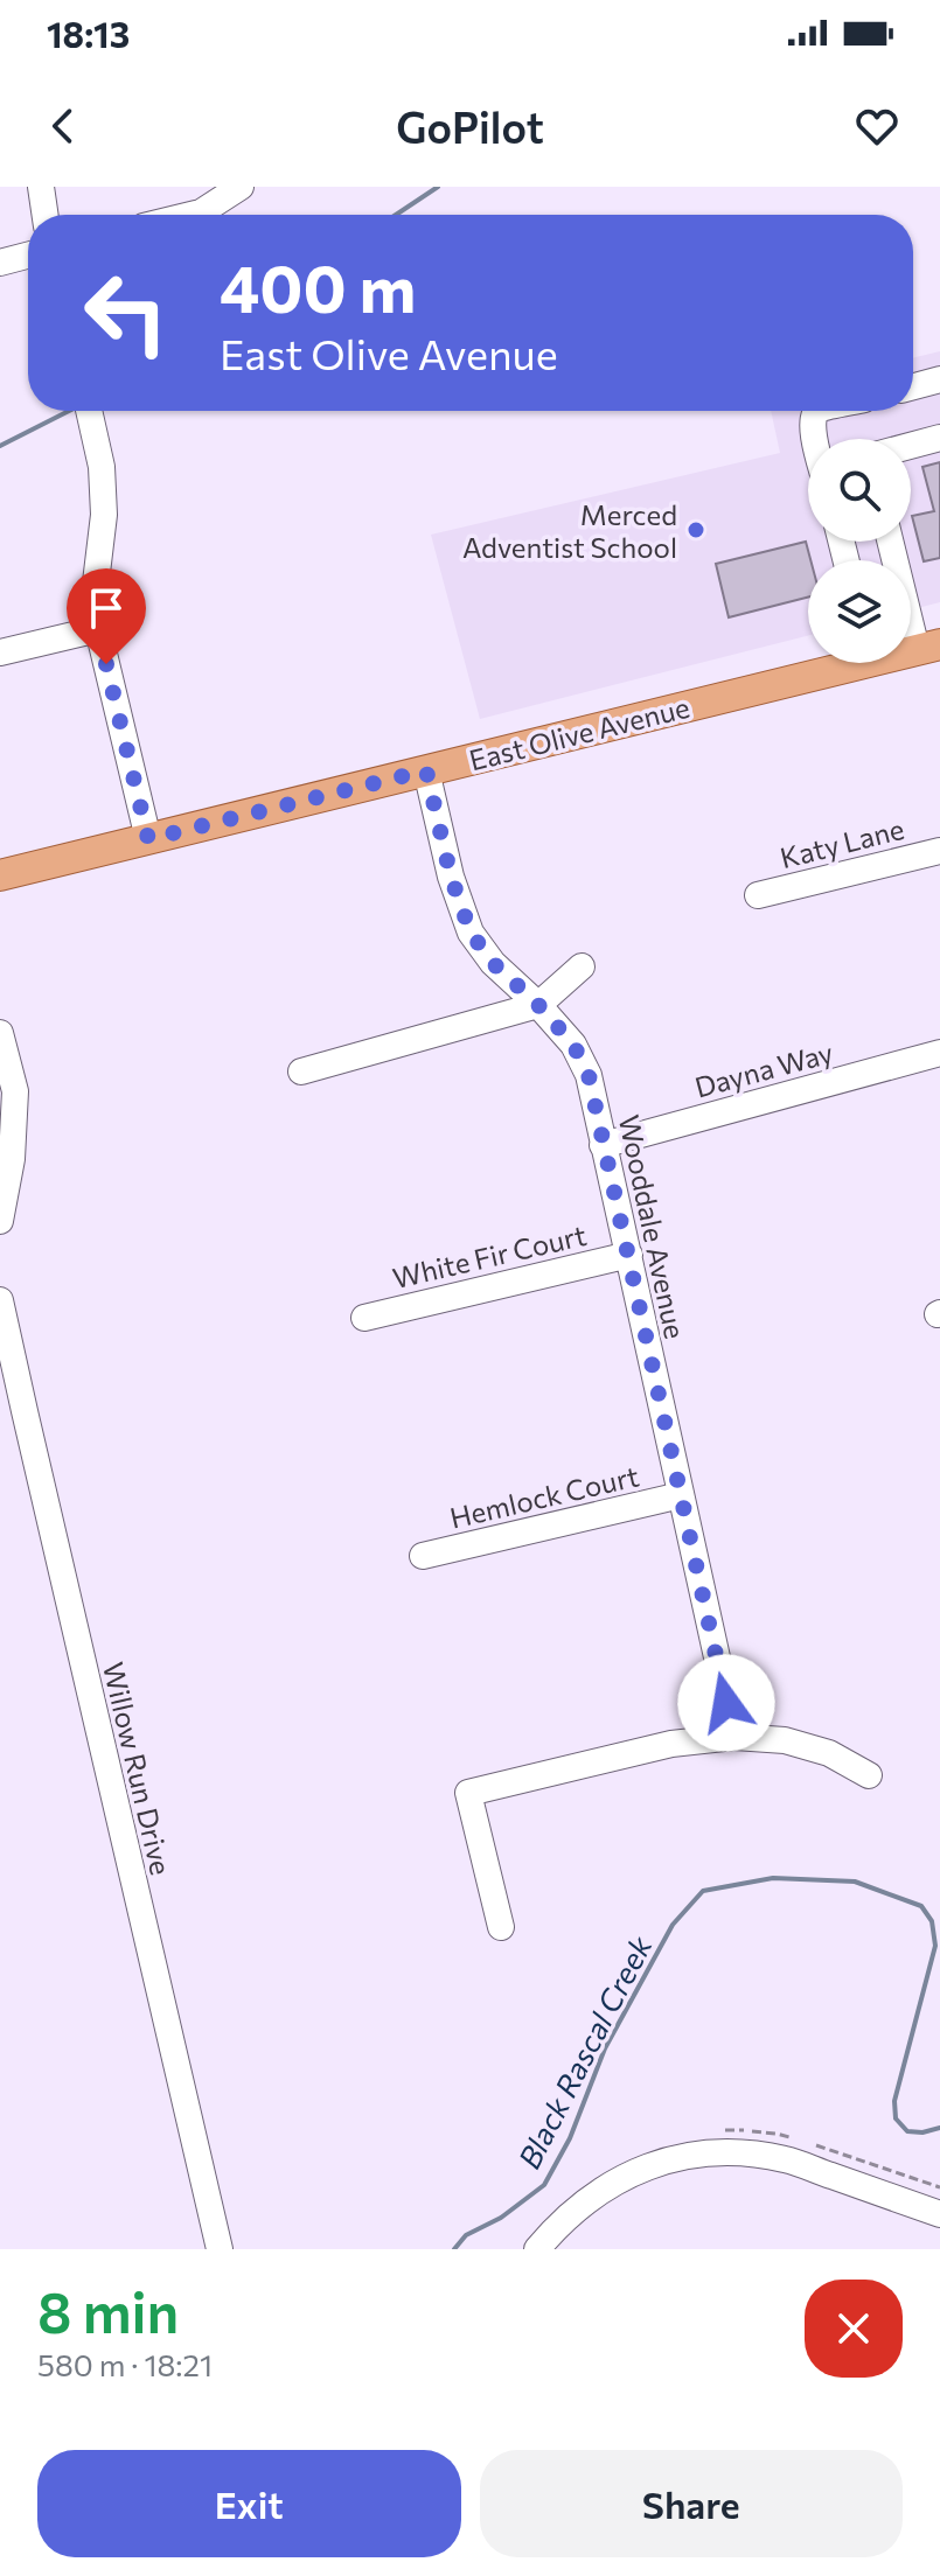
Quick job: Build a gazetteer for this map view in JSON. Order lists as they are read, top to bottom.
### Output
{
  "streets": {
    "main road": ["East Olive Avenue"],
    "street": [
      "Katy Lane",
      "Dayna Way",
      "Wooddale Avenue",
      "White Fir Court",
      "Hemlock Court",
      "Willow Run Drive"
    ]
  },
  "crossings": [
    ["East Olive Avenue", "Wooddale Avenue"],
    ["Dayna Way", "Wooddale Avenue"],
    ["Wooddale Avenue", "White Fir Court"],
    ["Wooddale Avenue", "Hemlock Court"]
  ],
  "water": ["Black Rascal Creek"],
  "places": ["Merced Adventist School"],
  "page": {
    "status": "18:13",
    "header": "GoPilot",
    "turn": ["400 m", "East Olive Avenue"],
    "heading": ["8 min", "580 m · 18:21"],
    "buttons": ["Exit", "Share"]
  }
}
